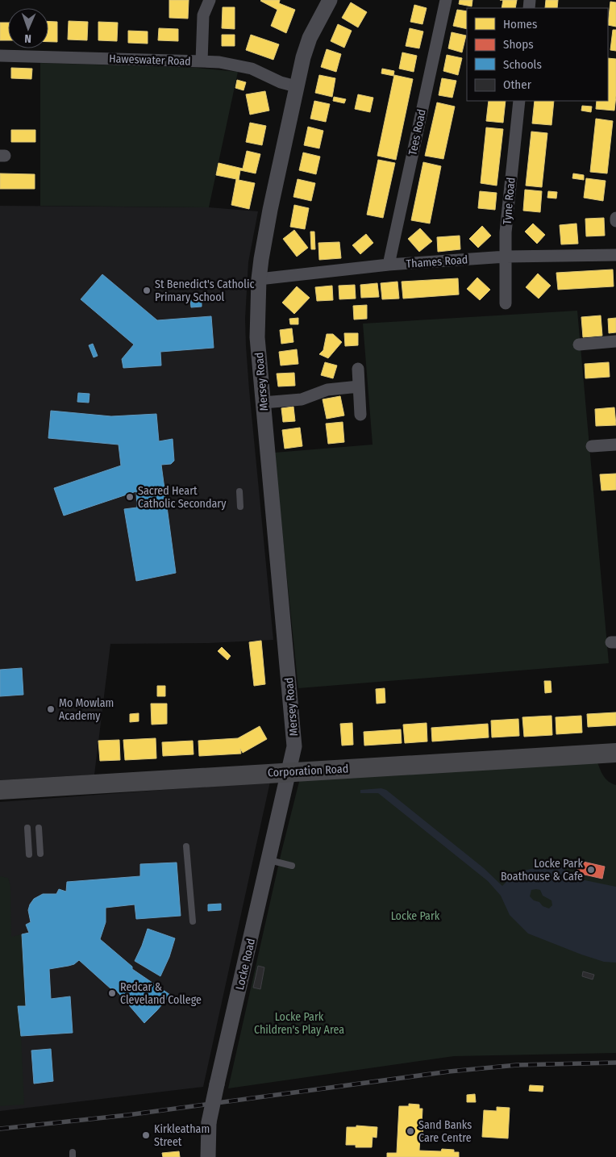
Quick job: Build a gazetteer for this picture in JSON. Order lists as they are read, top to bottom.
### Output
{
  "streets": {
    "main road": ["Corporation Road"],
    "street": [
      "Haweswater Road",
      "Tees Road",
      "Tyne Road",
      "Thames Road",
      "Mersey Road",
      "Locke Road"
    ]
  },
  "crossings": [
    ["Haweswater Road", "Mersey Road"],
    ["Tees Road", "Thames Road"],
    ["Tyne Road", "Thames Road"],
    ["Thames Road", "Mersey Road"],
    ["Mersey Road", "Corporation Road"],
    ["Mersey Road", "Locke Road"],
    ["Corporation Road", "Locke Road"]
  ],
  "parks": ["Locke Park", "Locke Park Children's Play Area"],
  "places": [
    "St Benedict's Catholic Primary School",
    "Sacred Heart Catholic Secondary",
    "Mo Mowlam Academy",
    "Locke Park Boathouse & Cafe",
    "Redcar & Cleveland College",
    "Sand Banks Care Centre",
    "Kirkleatham Street"
  ],
  "legend": [
    "Homes",
    "Shops",
    "Schools",
    "Other"
  ],
  "north": "bottom"
}
